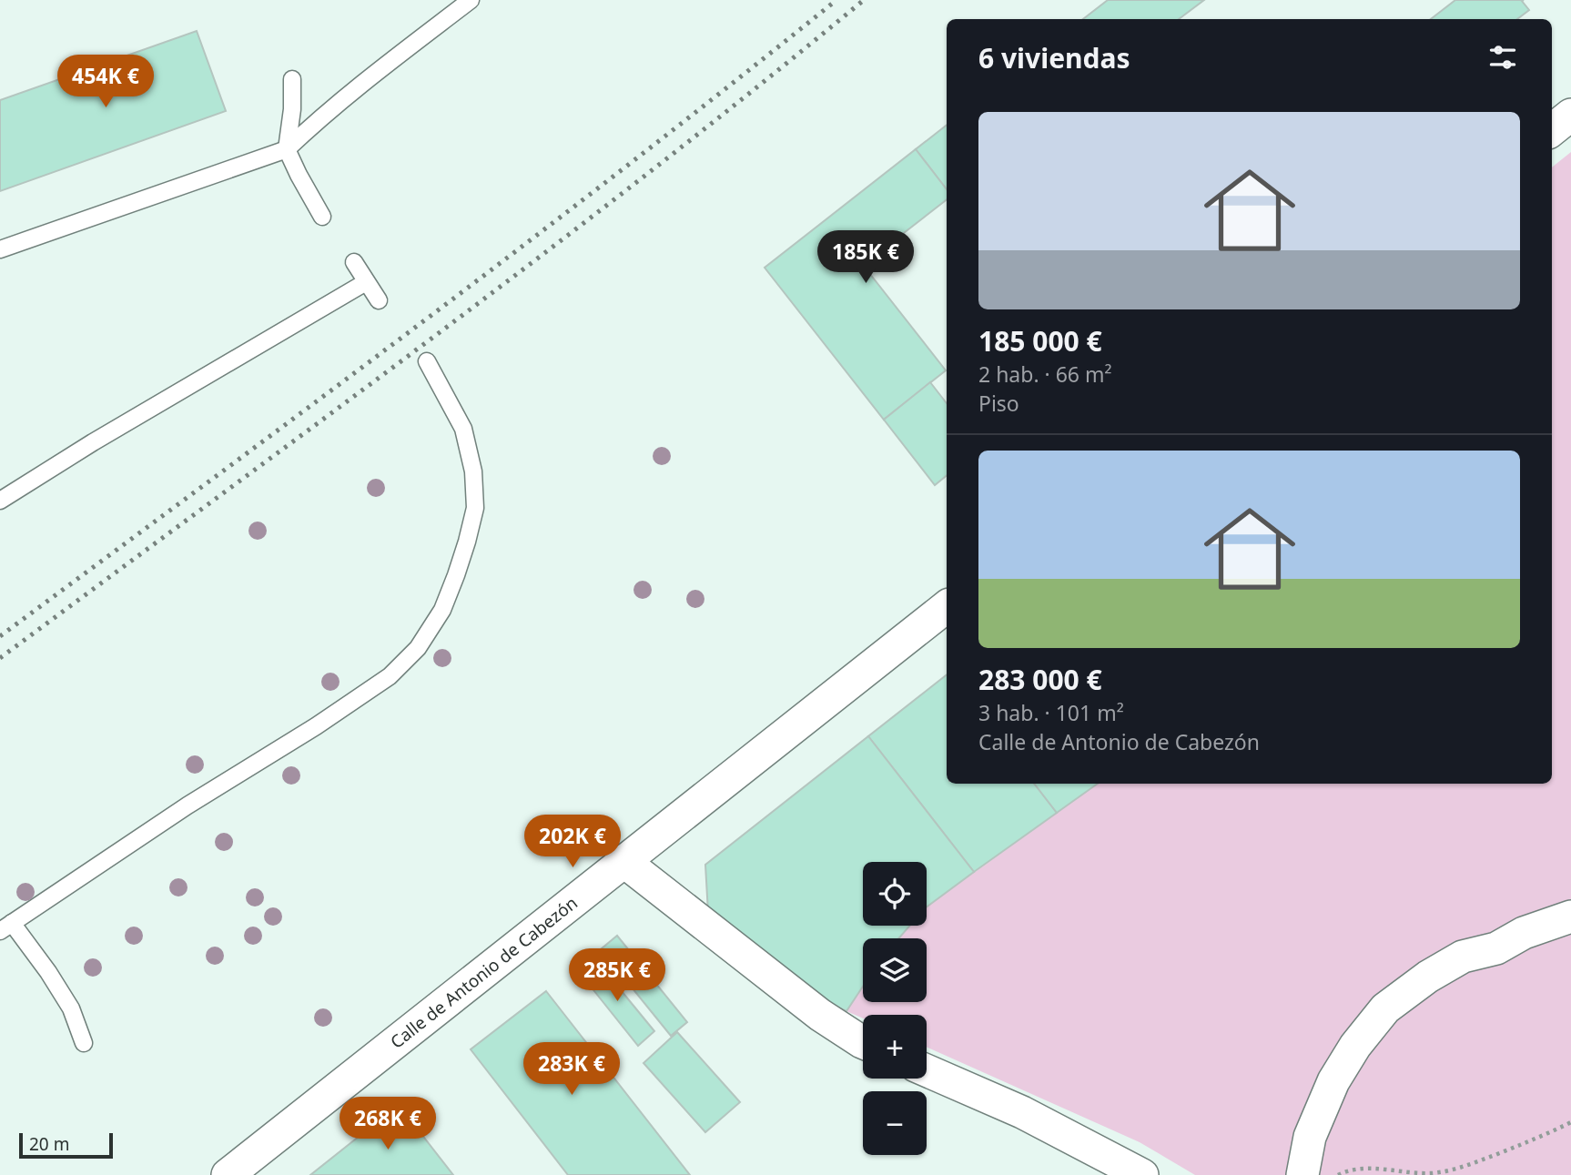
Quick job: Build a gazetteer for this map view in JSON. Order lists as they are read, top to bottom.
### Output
{
  "streets": {
    "street": ["Calle de Antonio de Cabezón"]
  },
  "scale_bar": "20 m",
  "page": {
    "heading": "6 viviendas",
    "price": [
      "454K €",
      "185K €",
      "202K €",
      "285K €",
      "283K €",
      "268K €"
    ],
    "list": [
      {
        "name": "185 000 €",
        "note": "2 hab. · 66 m² · Piso"
      },
      {
        "name": "283 000 €",
        "note": "3 hab. · 101 m² · Calle de Antonio de Cabezón"
      }
    ],
    "map_buttons": ["+", "−"],
    "scale": "20 m"
  }
}
